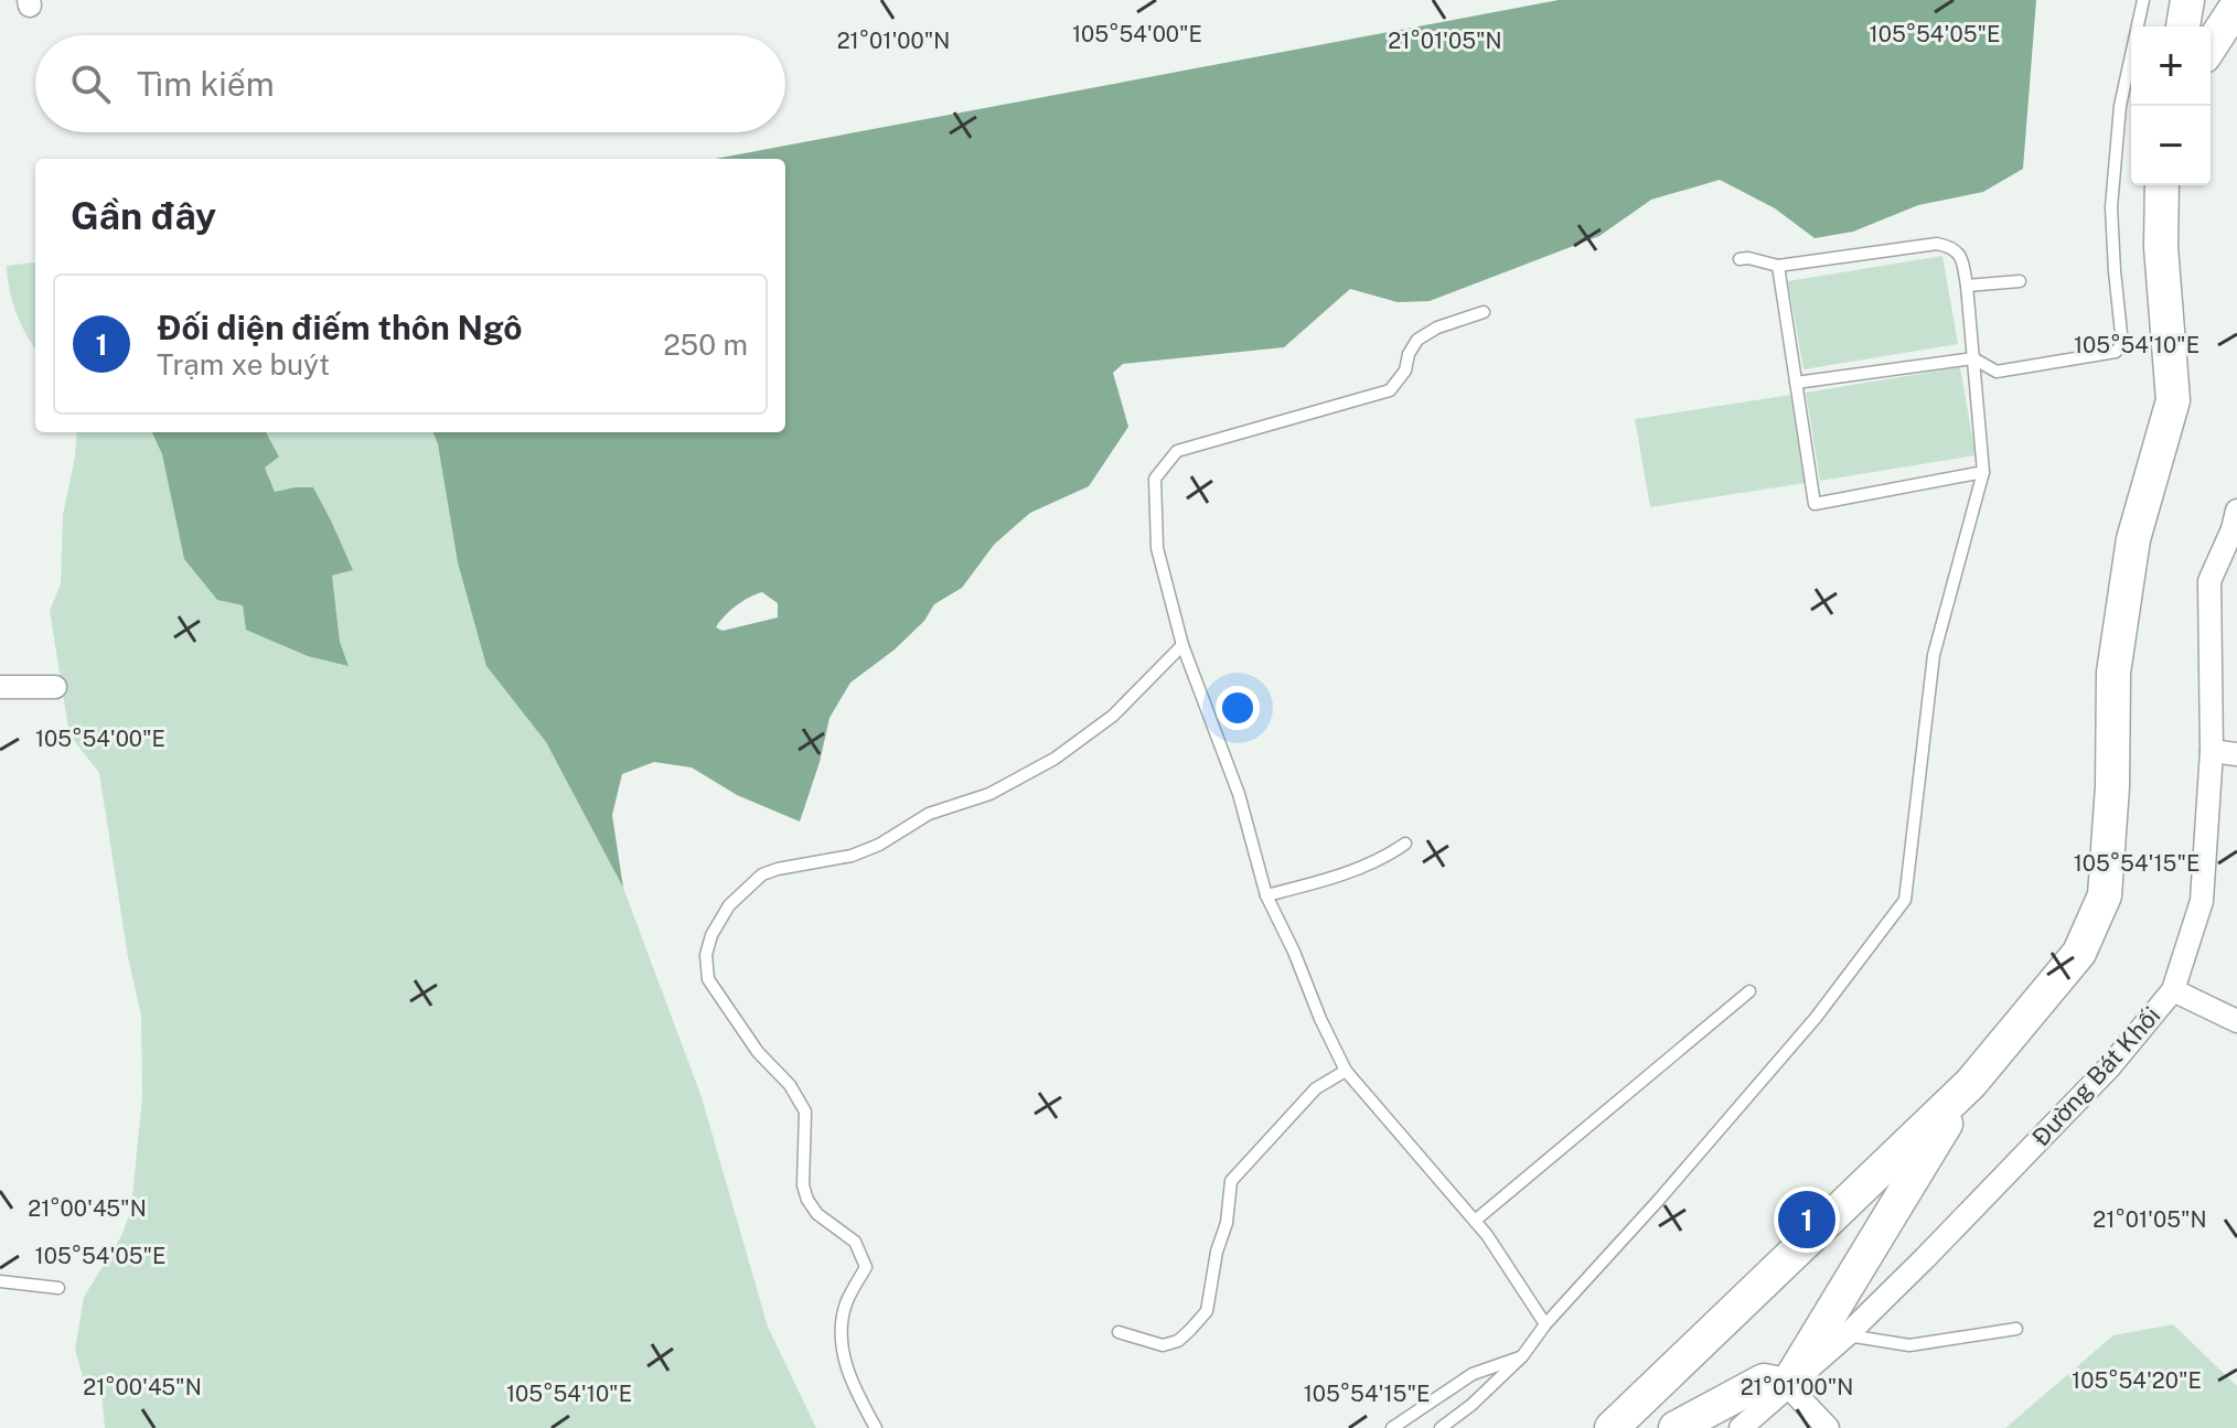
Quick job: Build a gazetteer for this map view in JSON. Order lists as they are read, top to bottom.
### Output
{
  "streets": {
    "street": ["Đường Bát Khối"]
  },
  "page": {
    "map_buttons": ["+", "−"],
    "search": "Tìm kiếm",
    "heading": "Gần đây",
    "list": [
      {
        "mark": "1",
        "name": "Đối diện điếm thôn Ngô",
        "note": "Trạm xe buýt",
        "value": "250 m"
      }
    ],
    "pins": "1"
  },
  "coordinates": [
    "105°54'00\"E",
    "105°54'05\"E",
    "21°01'00\"N",
    "21°01'05\"N",
    "105°54'10\"E",
    "105°54'15\"E",
    "21°00'45\"N",
    "105°54'20\"E"
  ]
}
